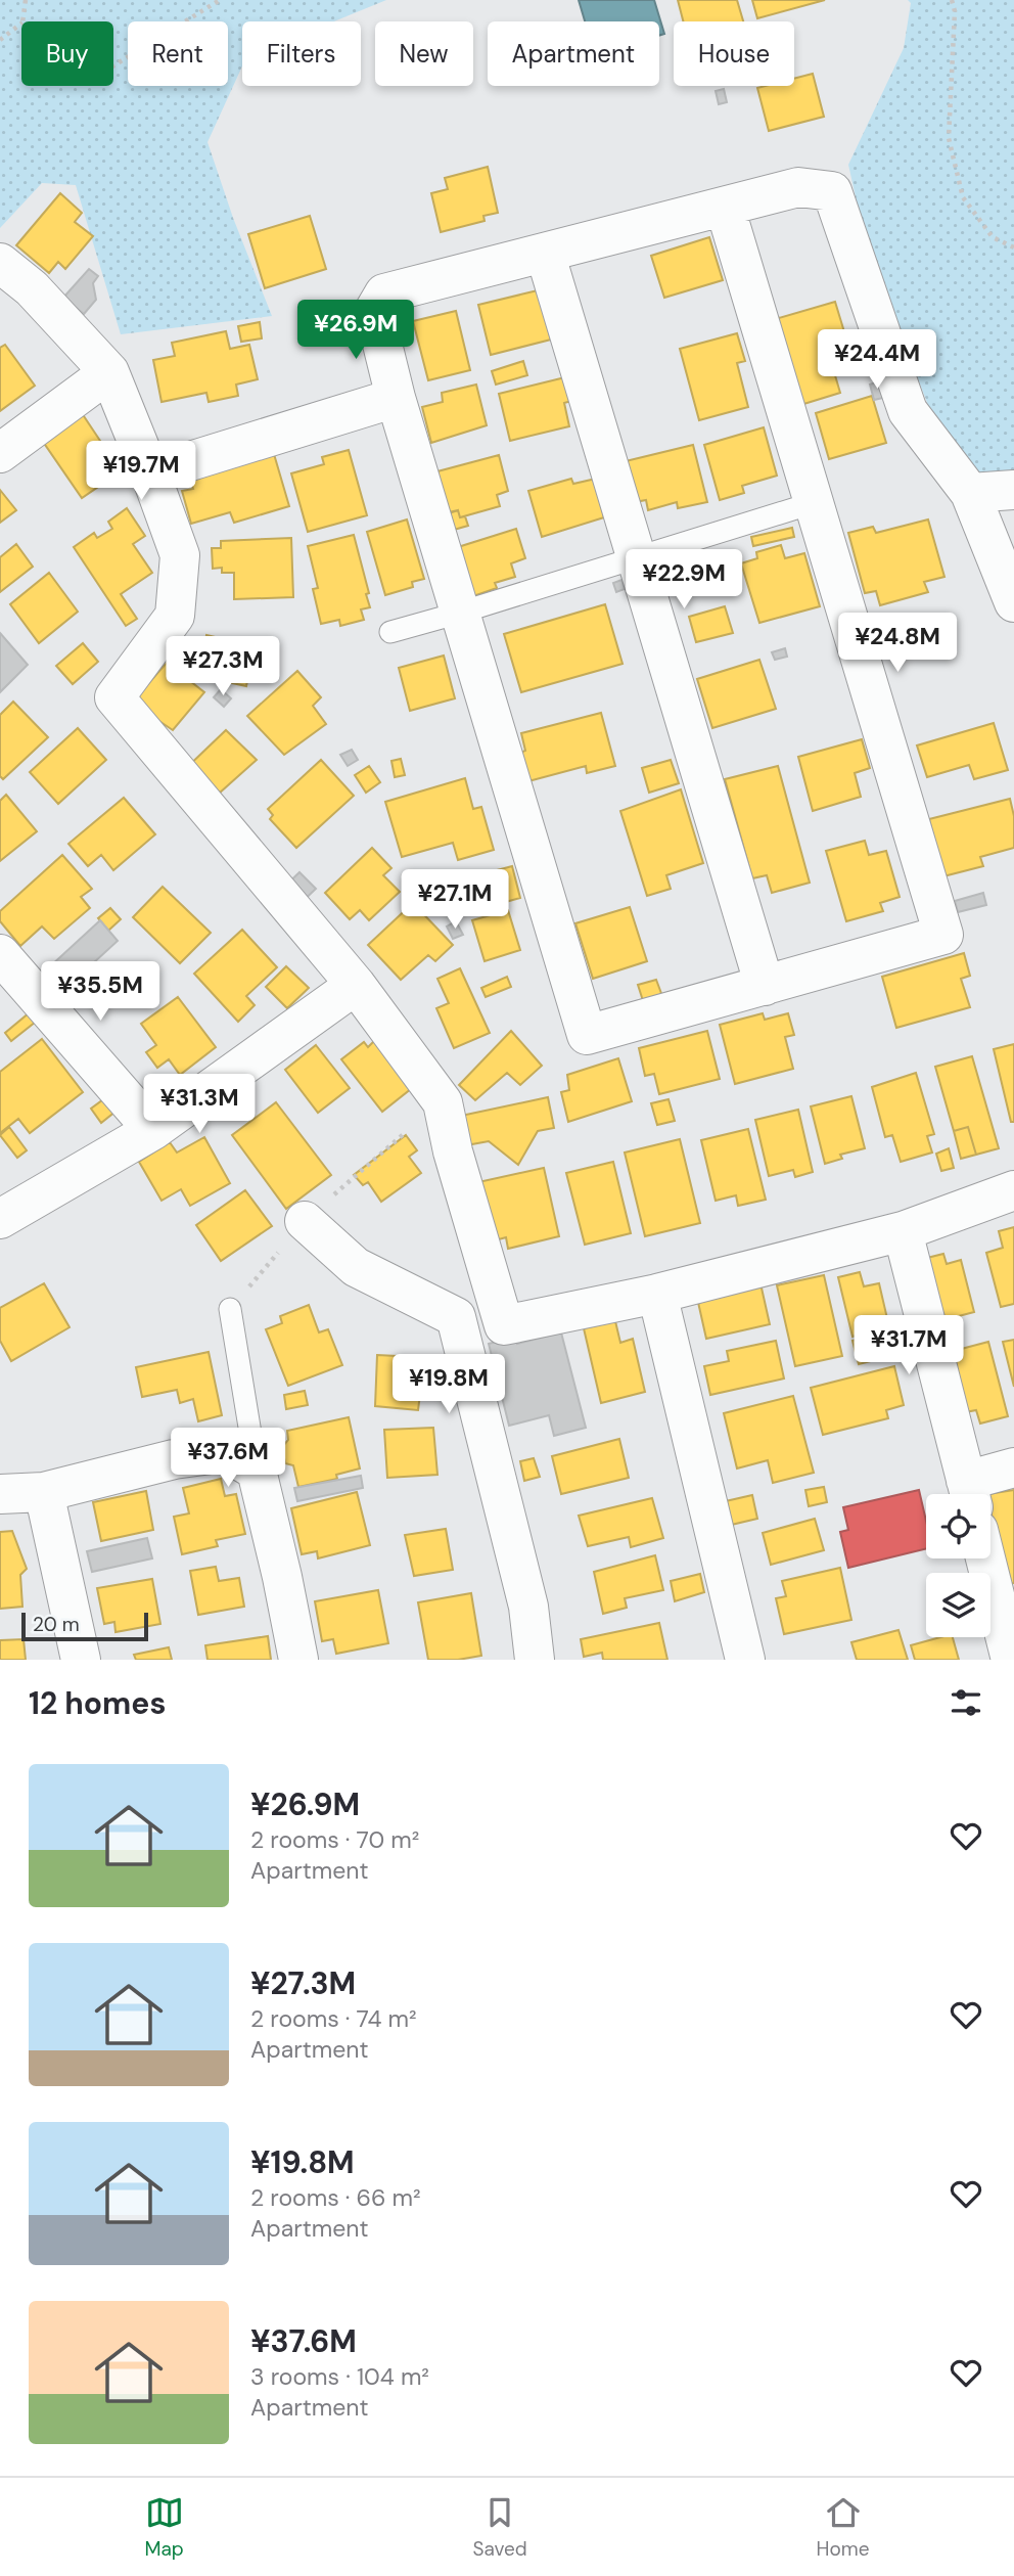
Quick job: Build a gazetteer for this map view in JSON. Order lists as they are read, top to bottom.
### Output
{
  "scale_bar": "20 m",
  "page": {
    "chip": [
      "Buy",
      "Rent",
      "Filters",
      "New",
      "Apartment",
      "House"
    ],
    "price": [
      "¥26.9M",
      "¥24.4M",
      "¥19.7M",
      "¥22.9M",
      "¥24.8M",
      "¥27.3M",
      "¥27.1M",
      "¥35.5M",
      "¥31.3M",
      "¥31.7M",
      "¥19.8M",
      "¥37.6M"
    ],
    "scale": "20 m",
    "heading": "12 homes",
    "list": [
      {
        "name": "¥26.9M",
        "note": "2 rooms · 70 m² · Apartment"
      },
      {
        "name": "¥27.3M",
        "note": "2 rooms · 74 m² · Apartment"
      },
      {
        "name": "¥19.8M",
        "note": "2 rooms · 66 m² · Apartment"
      },
      {
        "name": "¥37.6M",
        "note": "3 rooms · 104 m² · Apartment"
      }
    ],
    "tabs": ["Map", "Saved", "Home"]
  }
}
